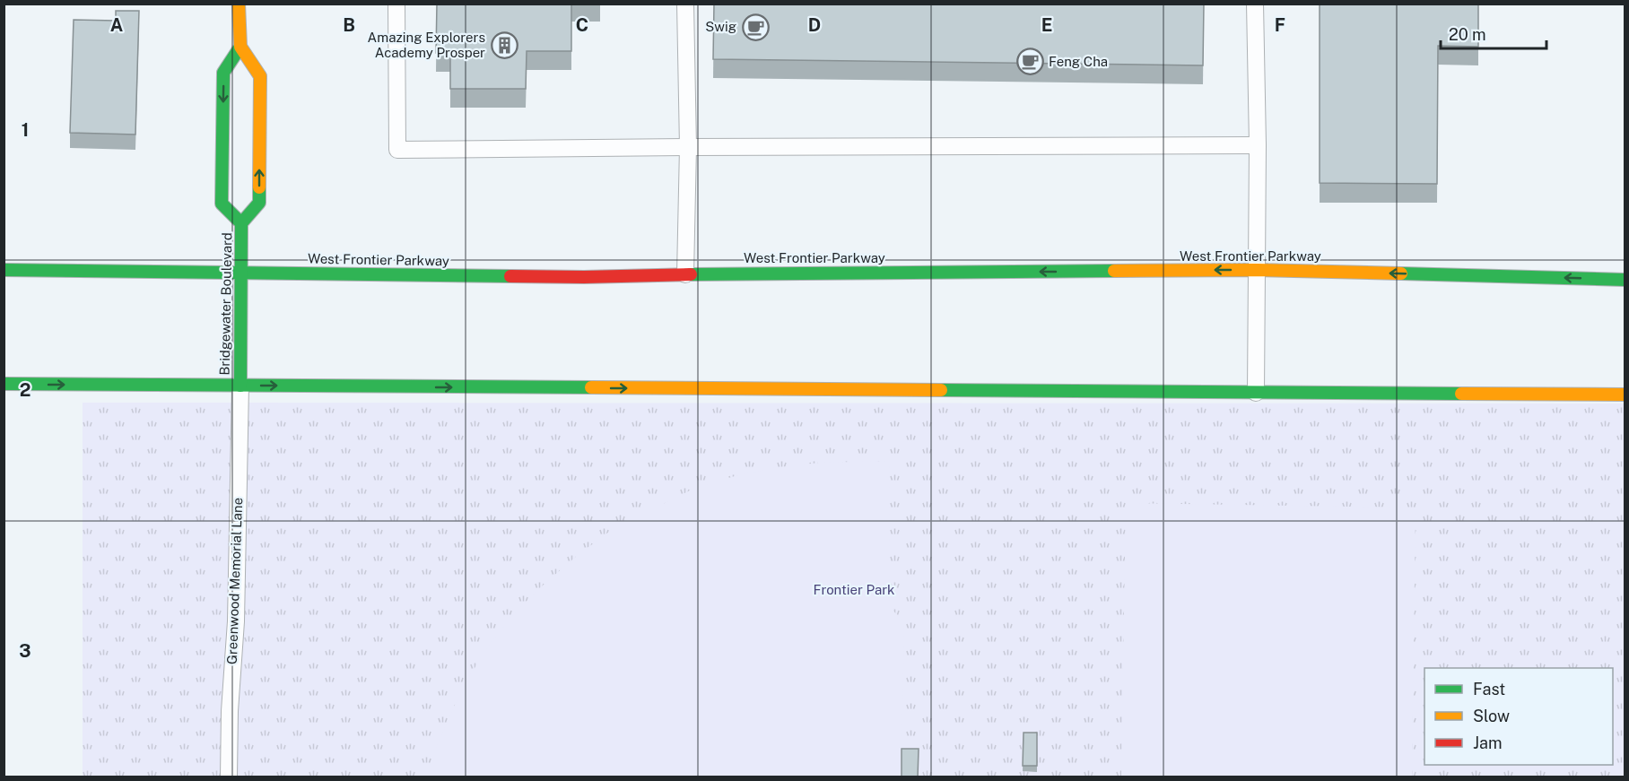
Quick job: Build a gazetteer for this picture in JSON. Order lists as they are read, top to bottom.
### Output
{
  "streets": {
    "street": ["West Frontier Parkway", "Bridgewater Boulevard"],
    "lane": ["Greenwood Memorial Lane"]
  },
  "crossings": [
    ["West Frontier Parkway", "Bridgewater Boulevard"],
    ["Bridgewater Boulevard", "Greenwood Memorial Lane"]
  ],
  "one_way": ["West Frontier Parkway"],
  "parks": ["Frontier Park"],
  "places": {
    "cafe": ["Swig", "Feng Cha"],
    "building": ["Amazing Explorers Academy Prosper"]
  },
  "legend": ["Fast", "Slow", "Jam"],
  "scale_bar": "20 m",
  "grid": {
    "columns": [
      "A",
      "B",
      "C",
      "D",
      "E",
      "F"
    ],
    "rows": ["1", "2", "3"]
  }
}
